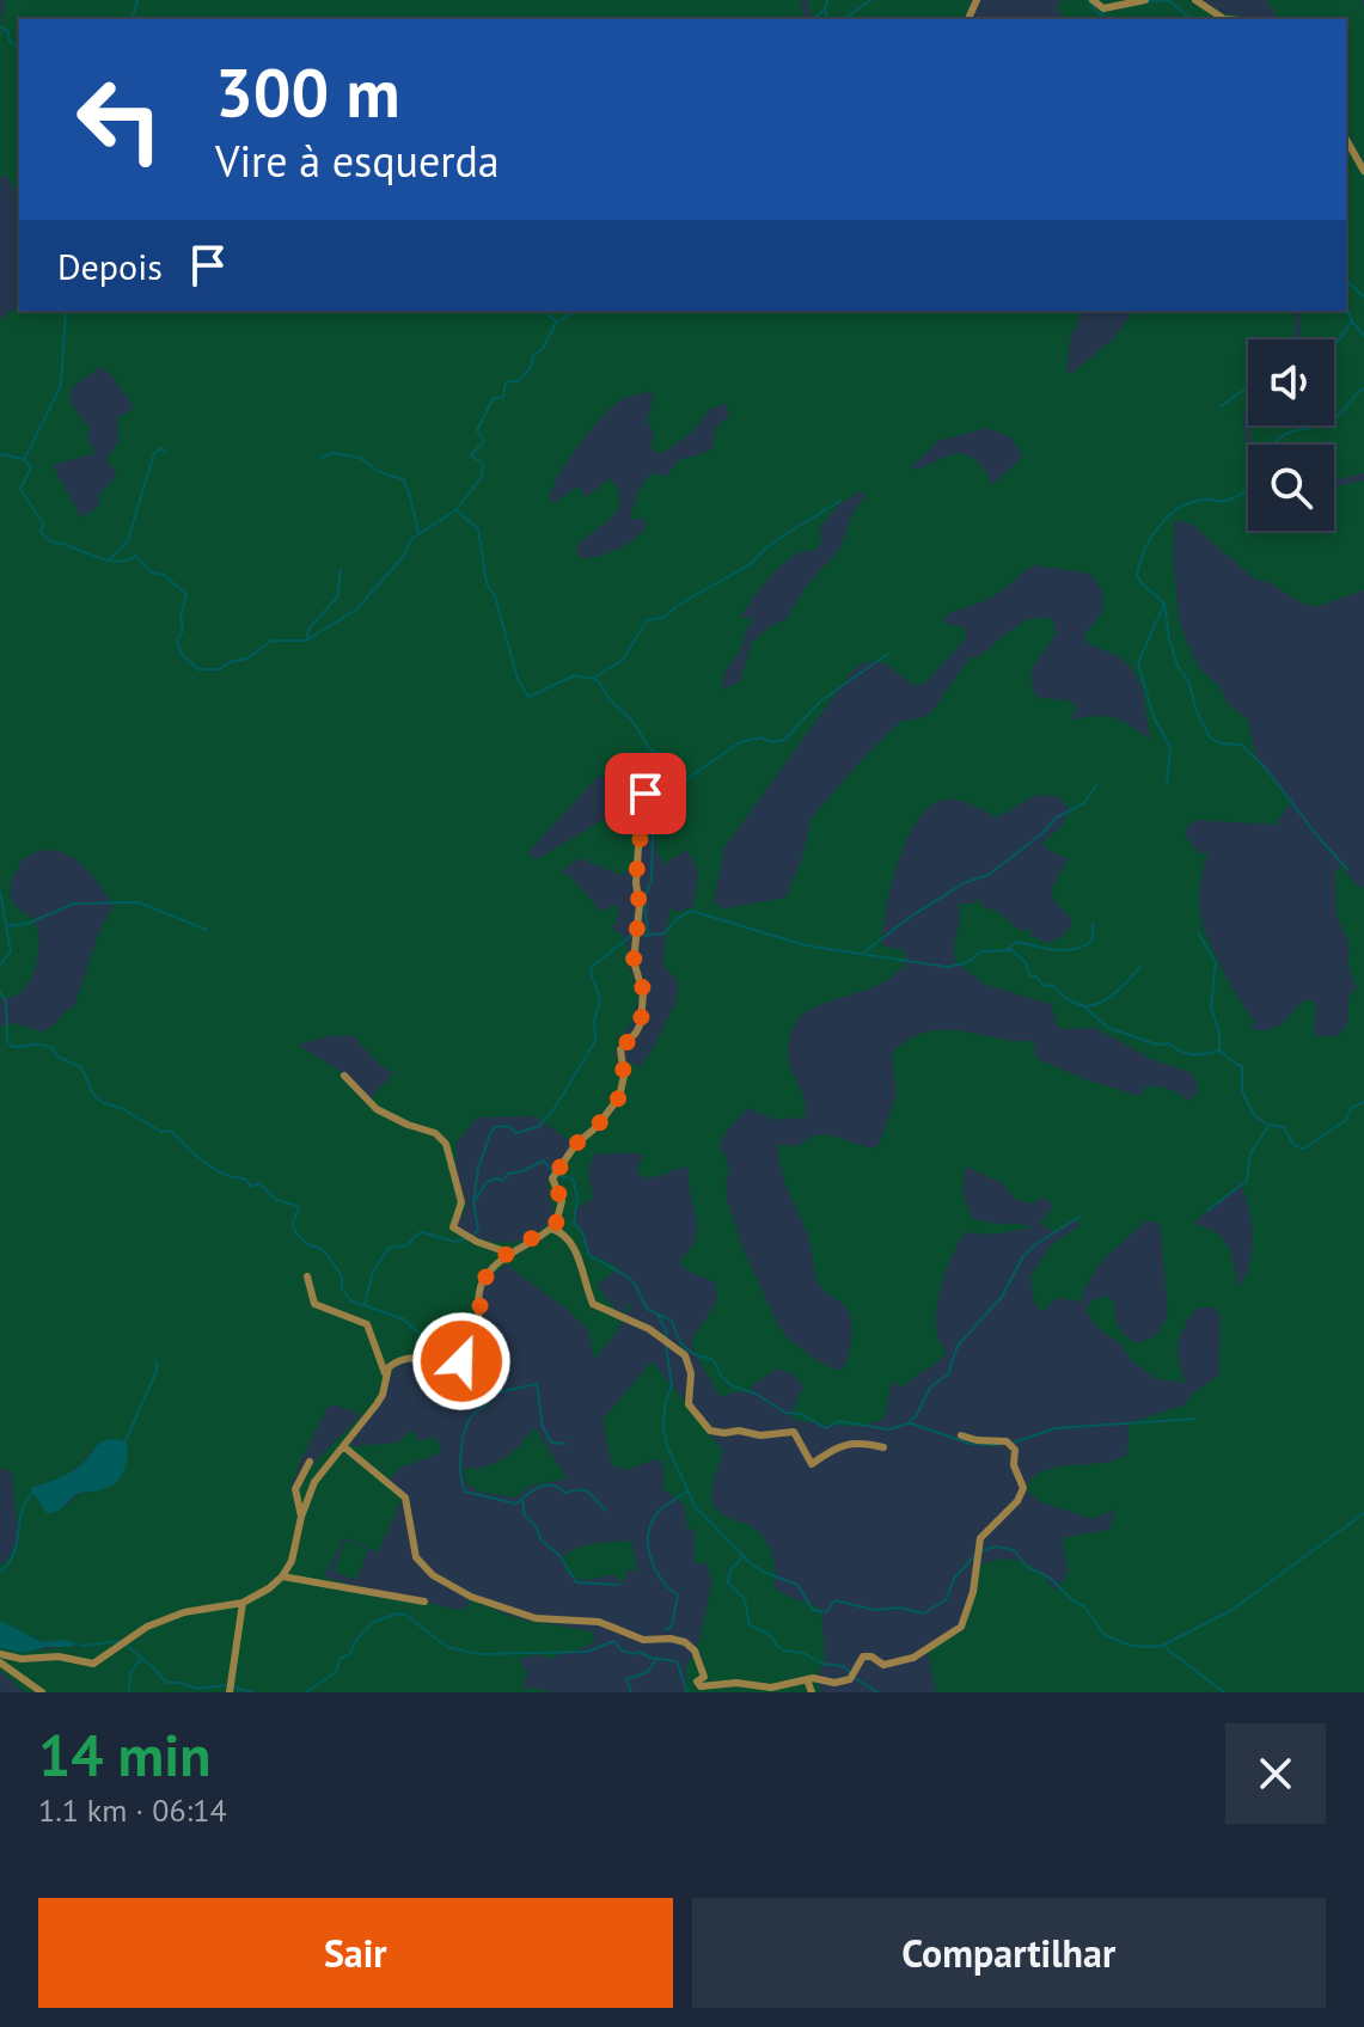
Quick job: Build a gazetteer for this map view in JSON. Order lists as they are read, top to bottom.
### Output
{
  "page": {
    "turn": ["300 m", "Vire à esquerda"],
    "then": "Depois",
    "heading": ["14 min", "1.1 km · 06:14"],
    "buttons": ["Sair", "Compartilhar"]
  }
}
